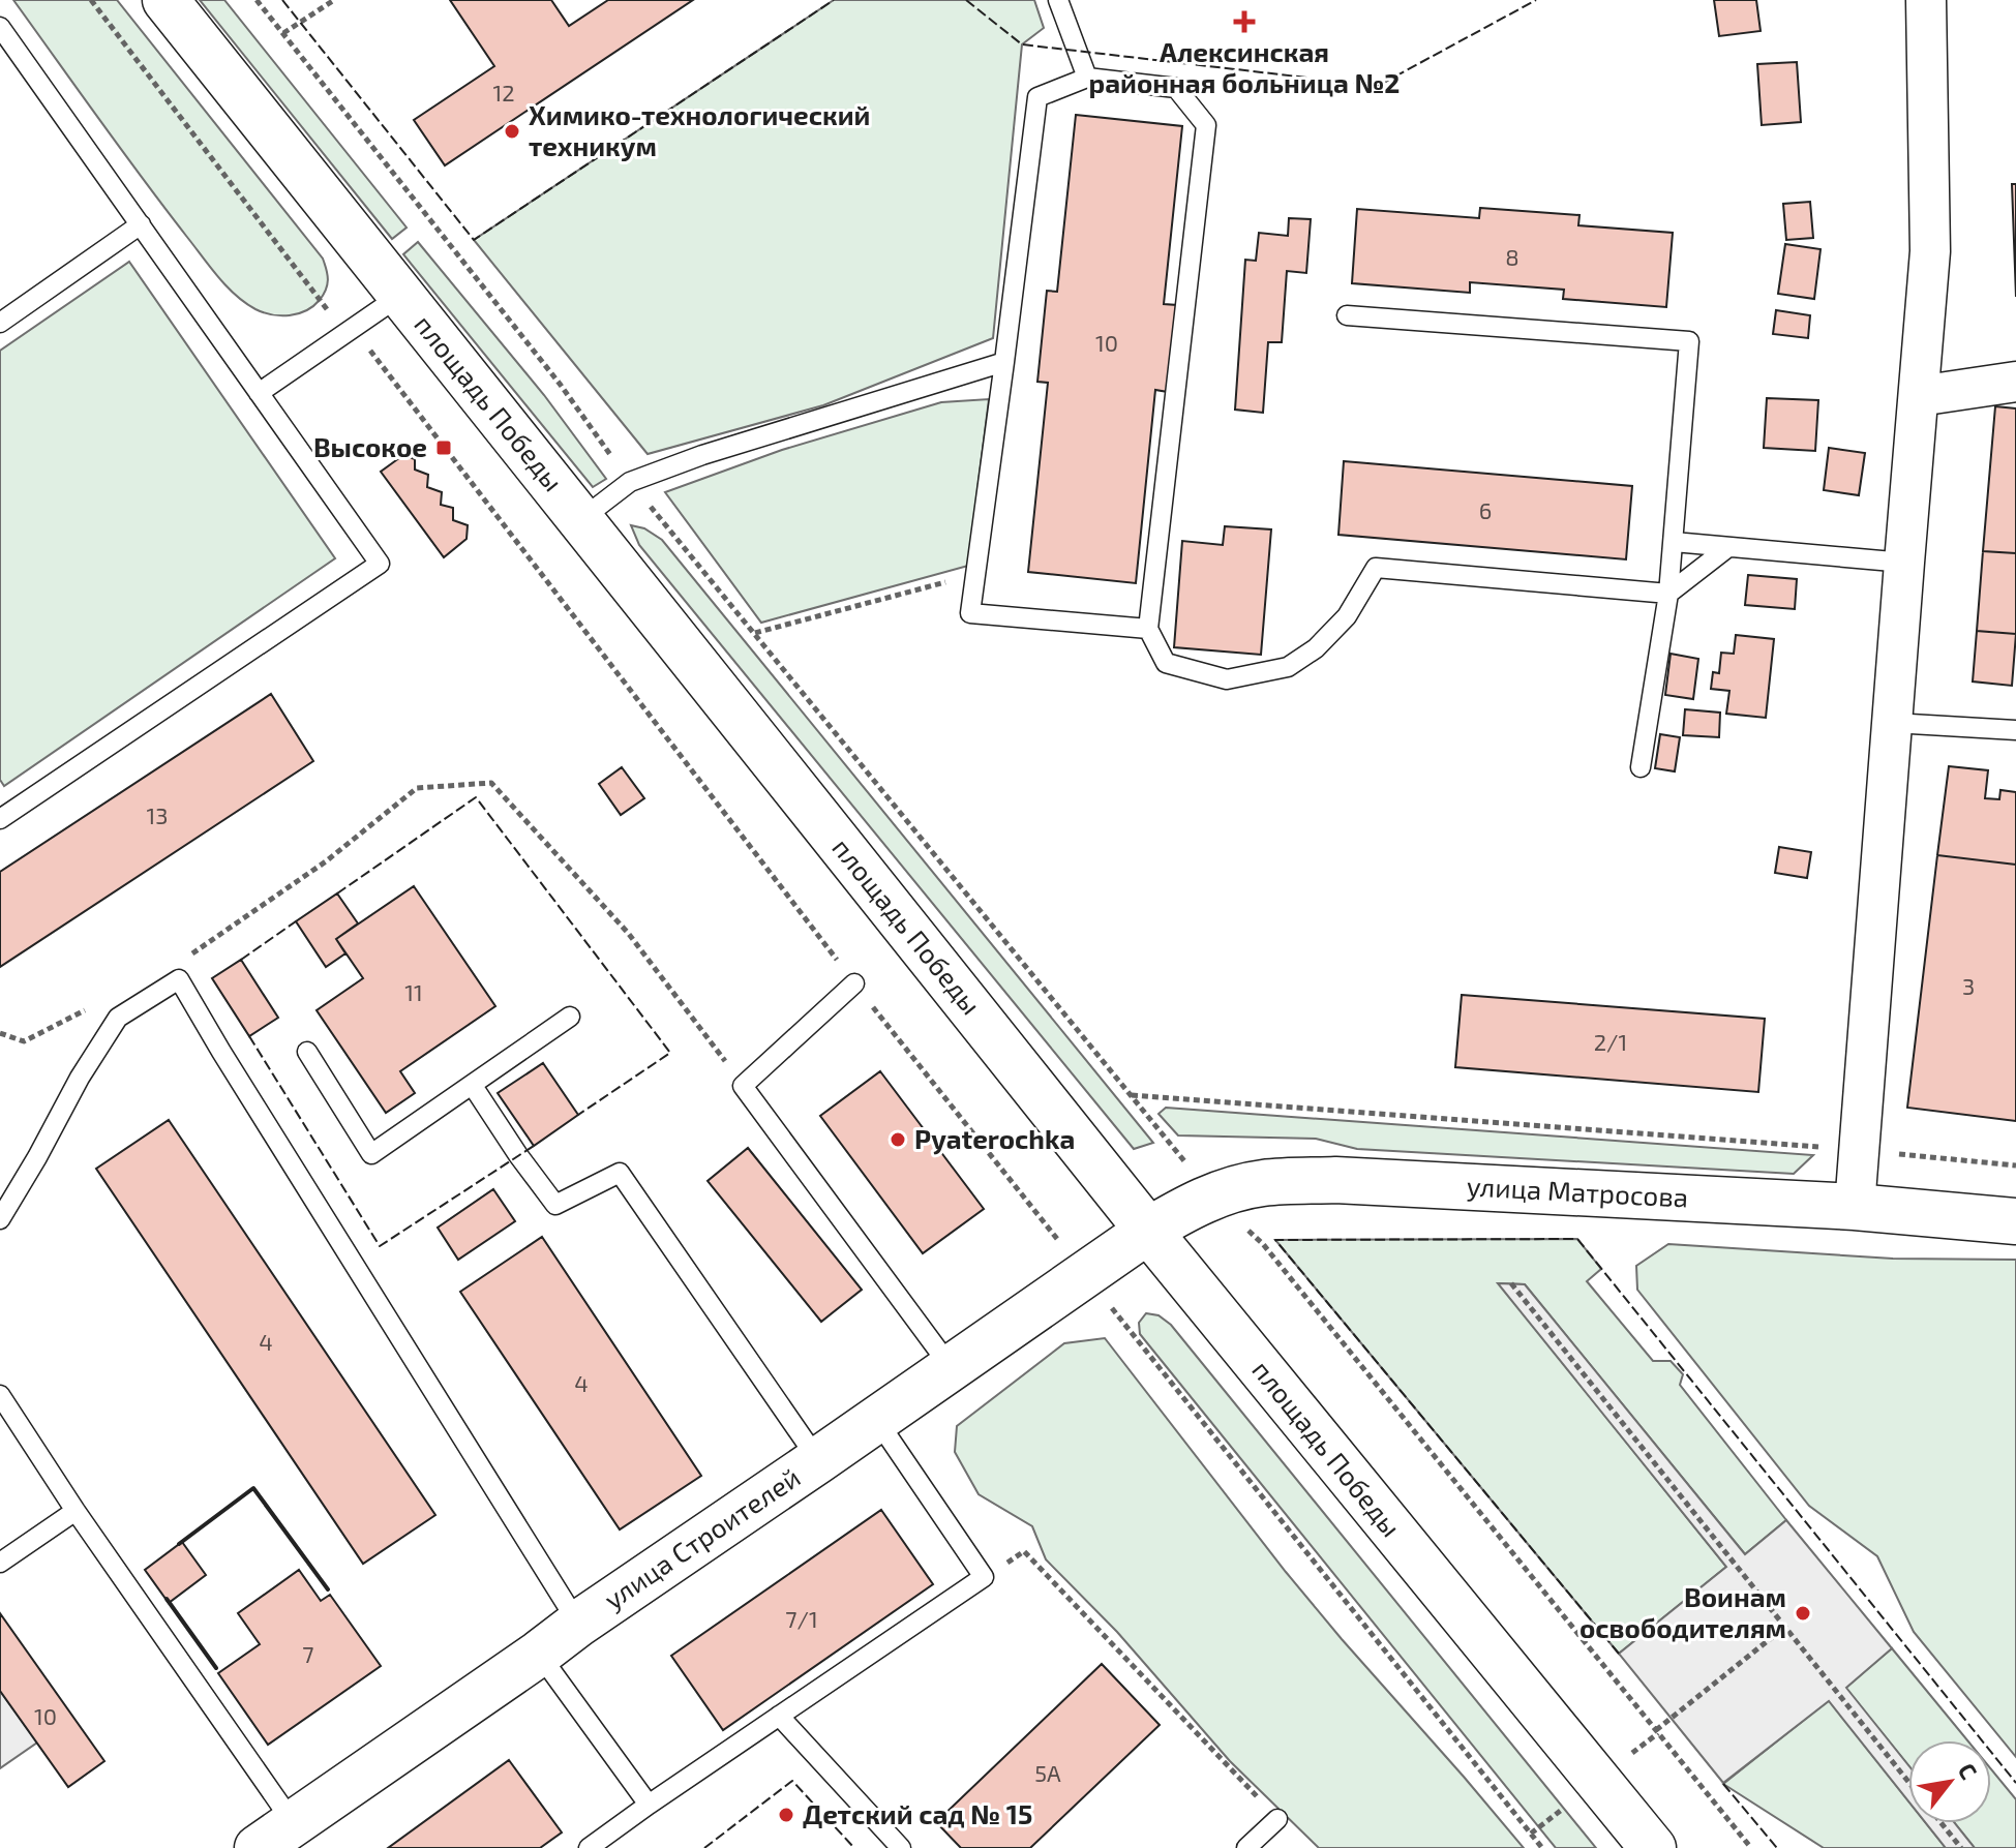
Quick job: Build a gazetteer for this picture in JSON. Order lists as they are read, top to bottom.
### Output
{
  "streets": {
    "street": ["площадь Победы", "улица Матросова", "улица Строителей"]
  },
  "crossings": [
    ["площадь Победы", "улица Матросова"],
    ["площадь Победы", "улица Строителей"],
    ["улица Матросова", "улица Строителей"]
  ],
  "places": {
    "health": ["Алексинская районная больница №2"],
    "other": [
      "Химико-технологический техникум",
      "Pyaterochka",
      "Воинам освободителям",
      "Детский сад № 15"
    ],
    "transit": ["Высокое"]
  },
  "house_numbers": [
    "12",
    "8",
    "10",
    "6",
    "13",
    "3",
    "11",
    "2/1",
    "4",
    "4",
    "7/1",
    "7",
    "10",
    "5А"
  ],
  "north": "top right"
}
